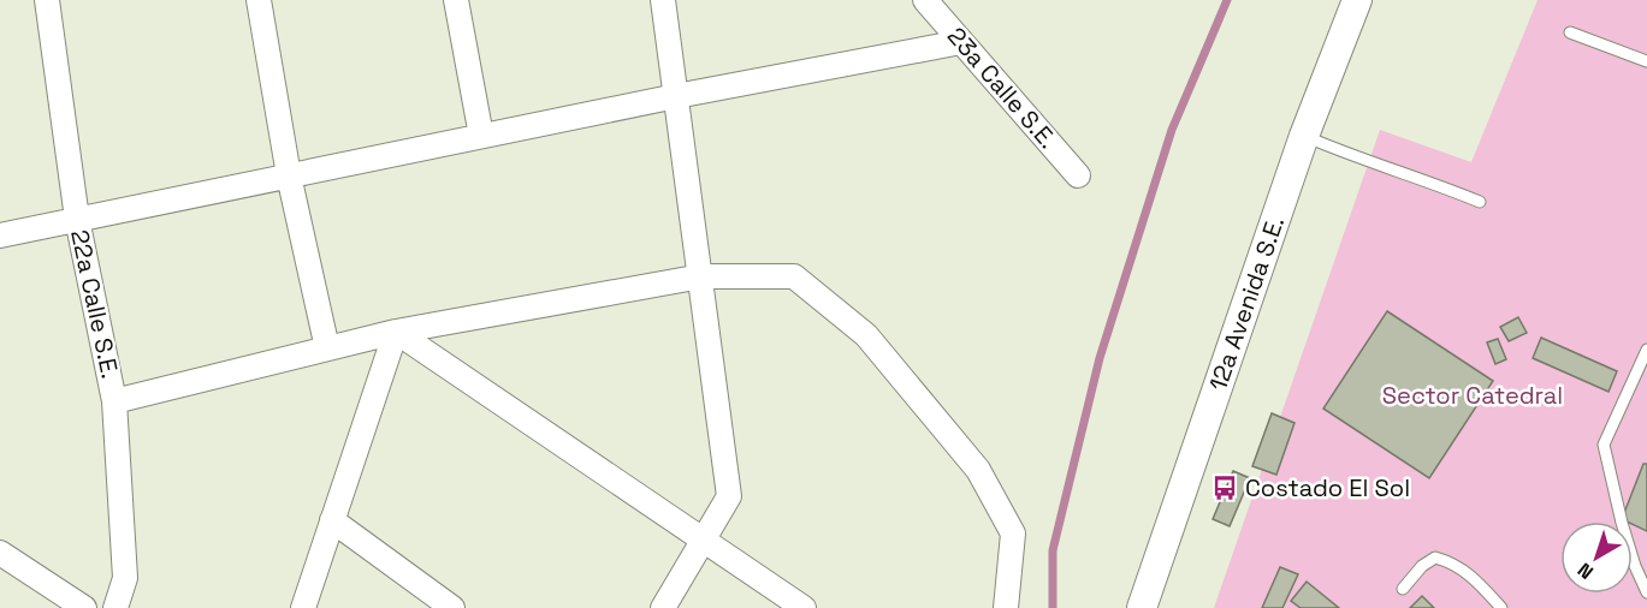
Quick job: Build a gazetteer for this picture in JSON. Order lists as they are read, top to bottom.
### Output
{
  "streets": {
    "street": ["23a Calle S.E.", "12a Avenida S.E.", "22a Calle S.E."]
  },
  "parks": ["Sector Catedral"],
  "places": {
    "bus stop": ["Costado El Sol"]
  },
  "north": "bottom left"
}
